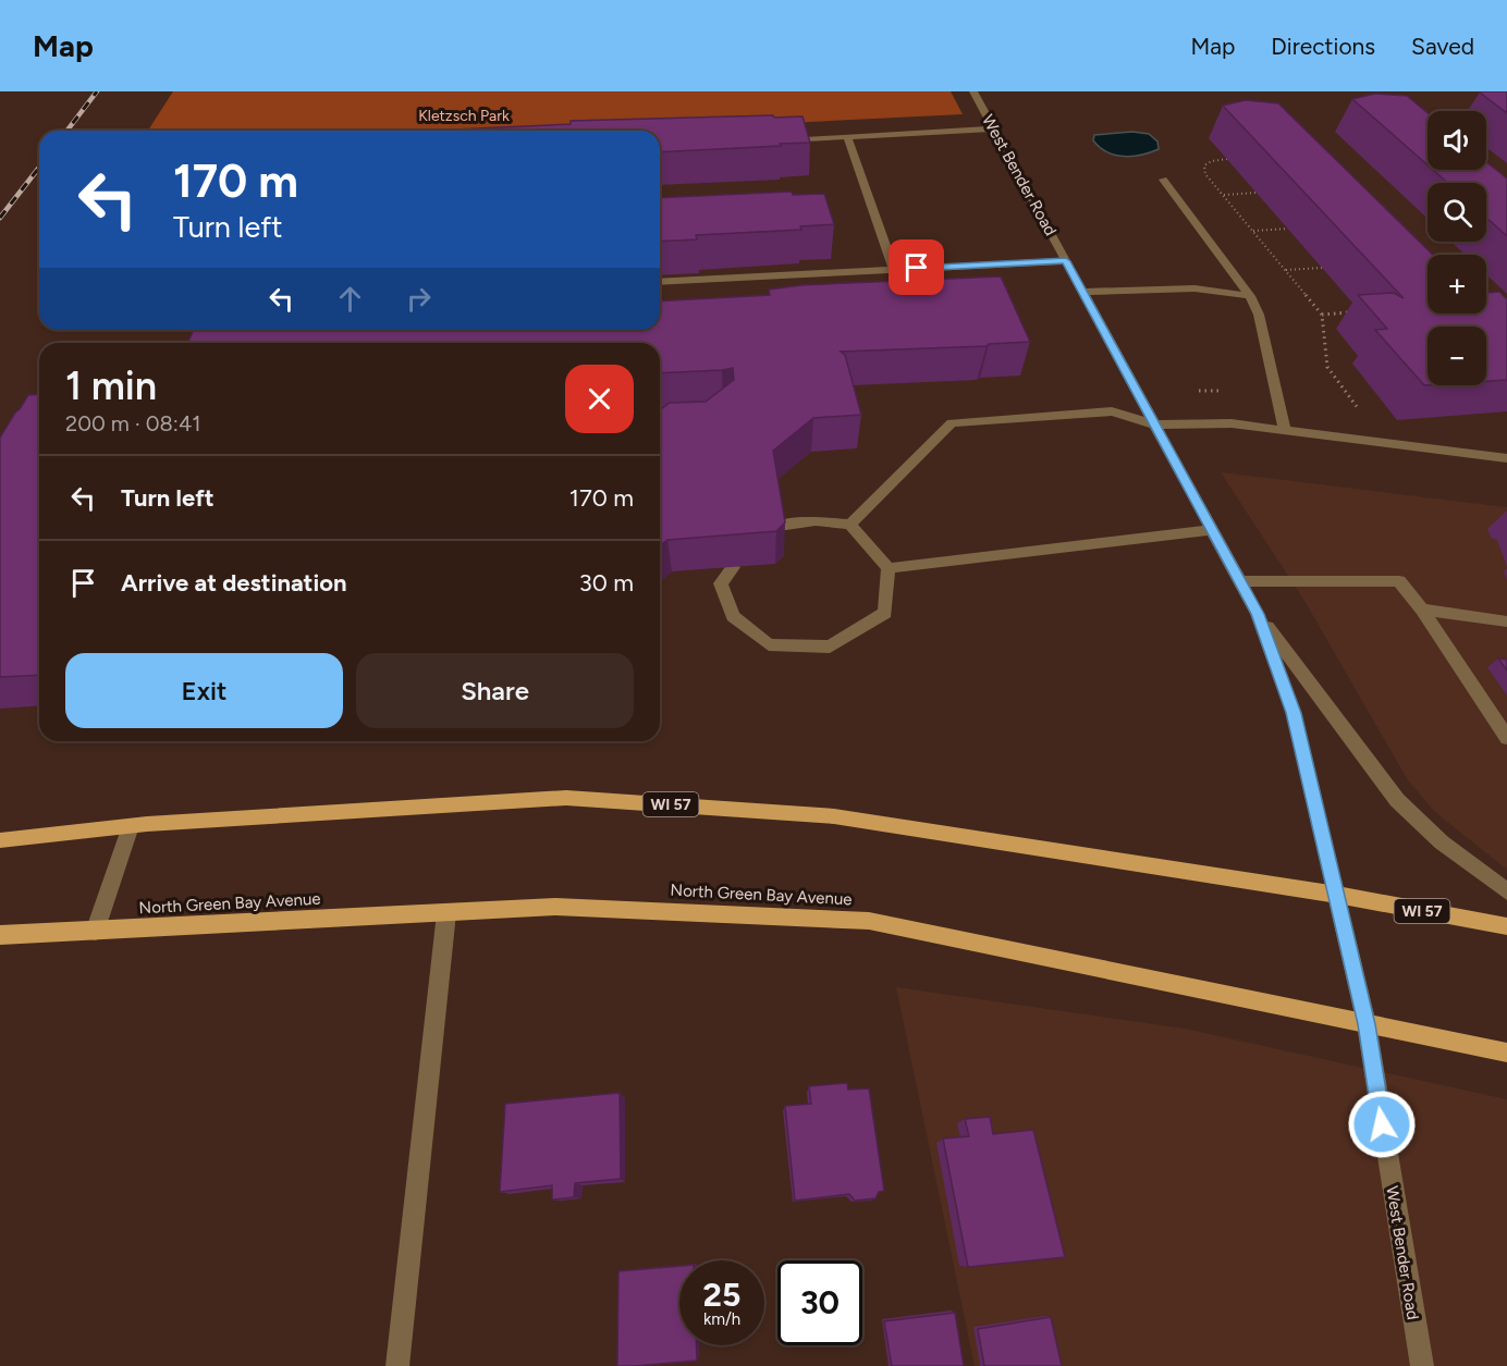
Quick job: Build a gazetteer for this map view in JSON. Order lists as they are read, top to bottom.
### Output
{
  "streets": {
    "main road": ["WI 57", "North Green Bay Avenue"],
    "street": ["West Bender Road"]
  },
  "crossings": [
    ["West Bender Road", "WI 57"],
    ["West Bender Road", "North Green Bay Avenue"]
  ],
  "parks": ["Kletzsch Park"],
  "page": {
    "header": "Map",
    "nav": ["Map", "Directions", "Saved"],
    "map_buttons": ["+", "−"],
    "turn": ["170 m", "Turn left"],
    "heading": ["1 min", "200 m · 08:41"],
    "list": [
      {
        "name": "Turn left",
        "value": "170 m"
      },
      {
        "name": "Arrive at destination",
        "value": "30 m"
      }
    ],
    "buttons": ["Exit", "Share"],
    "speed": "25 km/h",
    "limit": "30"
  }
}
